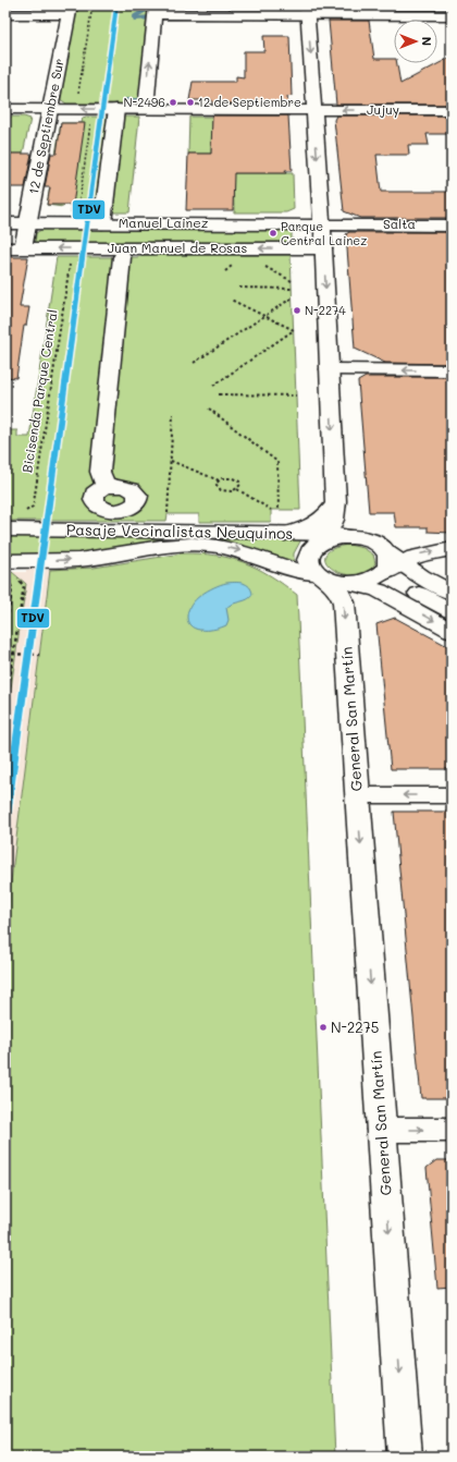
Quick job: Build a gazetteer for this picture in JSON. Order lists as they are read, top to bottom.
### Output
{
  "streets": {
    "street": [
      "Jujuy",
      "12 de Septiembre Sur",
      "Manuel Lainez",
      "Salta",
      "Juan Manuel de Rosas",
      "Pasaje Vecinalistas Neuquinos",
      "General San Martín"
    ],
    "path": ["Bicisenda Parque Central"]
  },
  "crossings": [
    ["Jujuy", "12 de Septiembre Sur"],
    ["Jujuy", "General San Martín"],
    ["12 de Septiembre Sur", "Manuel Lainez"],
    ["12 de Septiembre Sur", "Juan Manuel de Rosas"],
    ["Manuel Lainez", "Salta"],
    ["Manuel Lainez", "General San Martín"],
    ["Salta", "General San Martín"],
    ["Juan Manuel de Rosas", "General San Martín"],
    ["Pasaje Vecinalistas Neuquinos", "General San Martín"]
  ],
  "one_way": ["Juan Manuel de Rosas", "General San Martín"],
  "places": [
    "N-2496",
    "12 de Septiembre",
    "Parque Central Lainez",
    "N-2274",
    "N-2275"
  ],
  "lines": ["transit line TDV"],
  "north": "right"
}
